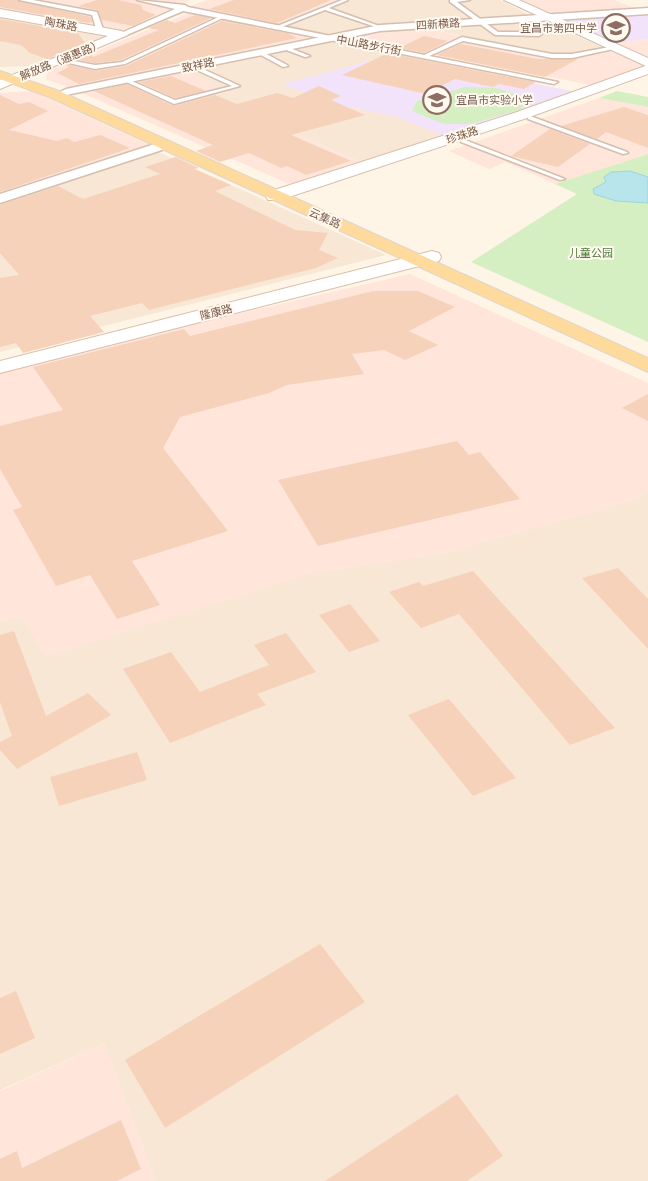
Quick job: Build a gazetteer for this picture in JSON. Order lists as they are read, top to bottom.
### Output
{
  "streets": {
    "main road": [
      "陶珠路",
      "解放路（通惠路）",
      "珍珠路",
      "云集路",
      "隆康路"
    ],
    "street": ["四新横路", "中山路步行街", "致祥路"]
  },
  "crossings": [
    ["陶珠路", "解放路（通惠路）"],
    ["四新横路", "中山路步行街"],
    ["四新横路", "致祥路"],
    ["中山路步行街", "致祥路"],
    ["解放路（通惠路）", "云集路"],
    ["致祥路", "云集路"],
    ["珍珠路", "云集路"],
    ["云集路", "隆康路"]
  ],
  "parks": ["儿童公园"],
  "places": {
    "school or university": ["宜昌市第四中学", "宜昌市实验小学"]
  }
}
